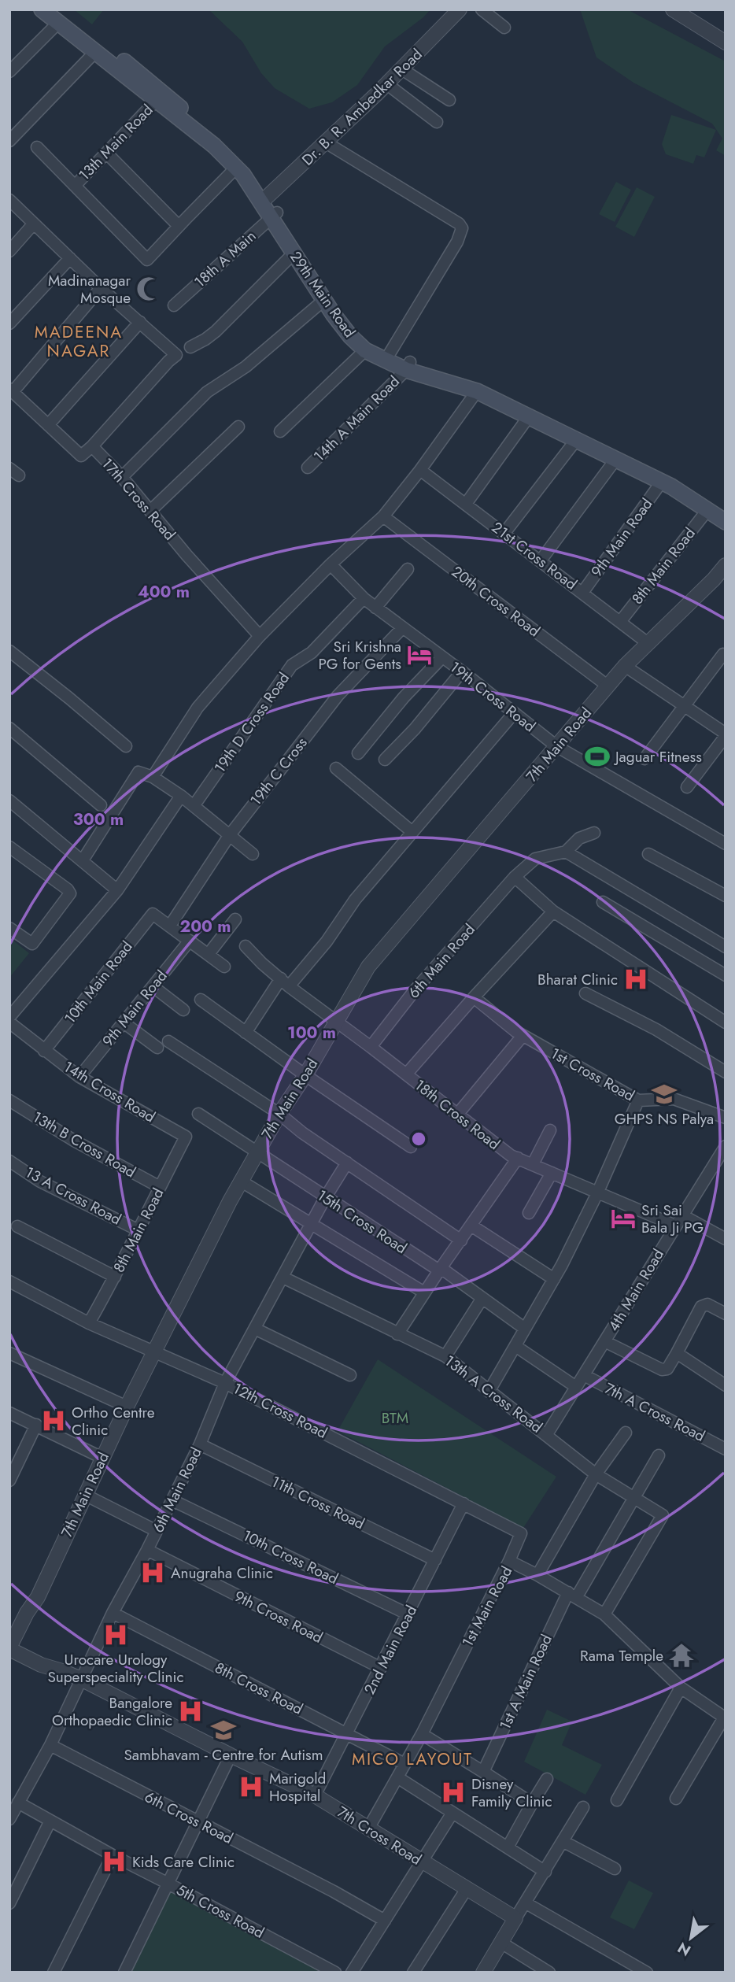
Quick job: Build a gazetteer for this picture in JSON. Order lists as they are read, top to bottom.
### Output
{
  "streets": {
    "main road": ["29th Main Road"],
    "street": [
      "Dr. B. R. Ambedkar Road",
      "13th Main Road",
      "18th A Main",
      "14th A Main Road",
      "17th Cross Road",
      "9th Main Road",
      "21st Cross Road",
      "8th Main Road",
      "20th Cross Road",
      "19th Cross Road",
      "19th D Cross Road",
      "7th Main Road",
      "19th C Cross",
      "6th Main Road",
      "10th Main Road",
      "1st Cross Road",
      "14th Cross Road",
      "18th Cross Road",
      "13th B Cross Road",
      "13 A Cross Road",
      "15th Cross Road",
      "4th Main Road",
      "13th A Cross Road",
      "12th Cross Road",
      "7th A Cross Road",
      "11th Cross Road",
      "10th Cross Road",
      "1st Main Road",
      "9th Cross Road",
      "2nd Main Road",
      "1st A Main Road",
      "8th Cross Road",
      "6th Cross Road",
      "7th Cross Road",
      "5th Cross Road"
    ]
  },
  "crossings": [
    ["Dr. B. R. Ambedkar Road", "29th Main Road"],
    ["13th Main Road", "29th Main Road"],
    ["18th A Main", "29th Main Road"],
    ["29th Main Road", "14th A Main Road"],
    ["29th Main Road", "9th Main Road"],
    ["29th Main Road", "8th Main Road"],
    ["9th Main Road", "21st Cross Road"],
    ["9th Main Road", "14th Cross Road"],
    ["21st Cross Road", "8th Main Road"],
    ["21st Cross Road", "7th Main Road"],
    ["8th Main Road", "14th Cross Road"],
    ["8th Main Road", "13th B Cross Road"],
    ["8th Main Road", "13 A Cross Road"],
    ["8th Main Road", "12th Cross Road"],
    ["20th Cross Road", "7th Main Road"],
    ["19th Cross Road", "19th D Cross Road"],
    ["19th Cross Road", "7th Main Road"],
    ["19th Cross Road", "19th C Cross"],
    ["7th Main Road", "18th Cross Road"],
    ["7th Main Road", "15th Cross Road"],
    ["7th Main Road", "12th Cross Road"],
    ["7th Main Road", "7th Cross Road"],
    ["19th C Cross", "10th Main Road"],
    ["6th Main Road", "18th Cross Road"],
    ["6th Main Road", "15th Cross Road"],
    ["6th Main Road", "13th A Cross Road"],
    ["6th Main Road", "12th Cross Road"],
    ["6th Main Road", "11th Cross Road"],
    ["6th Main Road", "10th Cross Road"],
    ["6th Main Road", "9th Cross Road"],
    ["6th Main Road", "8th Cross Road"],
    ["6th Main Road", "6th Cross Road"],
    ["6th Main Road", "7th Cross Road"],
    ["6th Main Road", "5th Cross Road"],
    ["10th Main Road", "14th Cross Road"],
    ["18th Cross Road", "4th Main Road"],
    ["4th Main Road", "13th A Cross Road"],
    ["4th Main Road", "7th A Cross Road"],
    ["13th A Cross Road", "1st Main Road"],
    ["13th A Cross Road", "1st A Main Road"],
    ["12th Cross Road", "1st Main Road"],
    ["12th Cross Road", "2nd Main Road"],
    ["11th Cross Road", "2nd Main Road"],
    ["10th Cross Road", "2nd Main Road"],
    ["1st Main Road", "1st A Main Road"],
    ["1st Main Road", "8th Cross Road"],
    ["1st Main Road", "7th Cross Road"],
    ["9th Cross Road", "2nd Main Road"],
    ["2nd Main Road", "8th Cross Road"],
    ["2nd Main Road", "7th Cross Road"]
  ],
  "districts": ["MADEENA NAGAR", "MICO LAYOUT"],
  "parks": ["BTM"],
  "places": {
    "mosque": ["Madinanagar Mosque"],
    "hotel": ["Sri Krishna PG for Gents", "Sri Sai Bala Ji PG"],
    "sports": ["Jaguar Fitness"],
    "hospital": [
      "Bharat Clinic",
      "Ortho Centre Clinic",
      "Anugraha Clinic",
      "Urocare Urology Superspeciality Clinic",
      "Bangalore Orthopaedic Clinic",
      "Marigold Hospital",
      "Disney Family Clinic",
      "Kids Care Clinic"
    ],
    "school or university": ["GHPS NS Palya", "Sambhavam - Centre for Autism"],
    "temple": ["Rama Temple"]
  },
  "north": "bottom left",
  "rings": [
    "400 m",
    "300 m",
    "200 m",
    "100 m"
  ]
}
